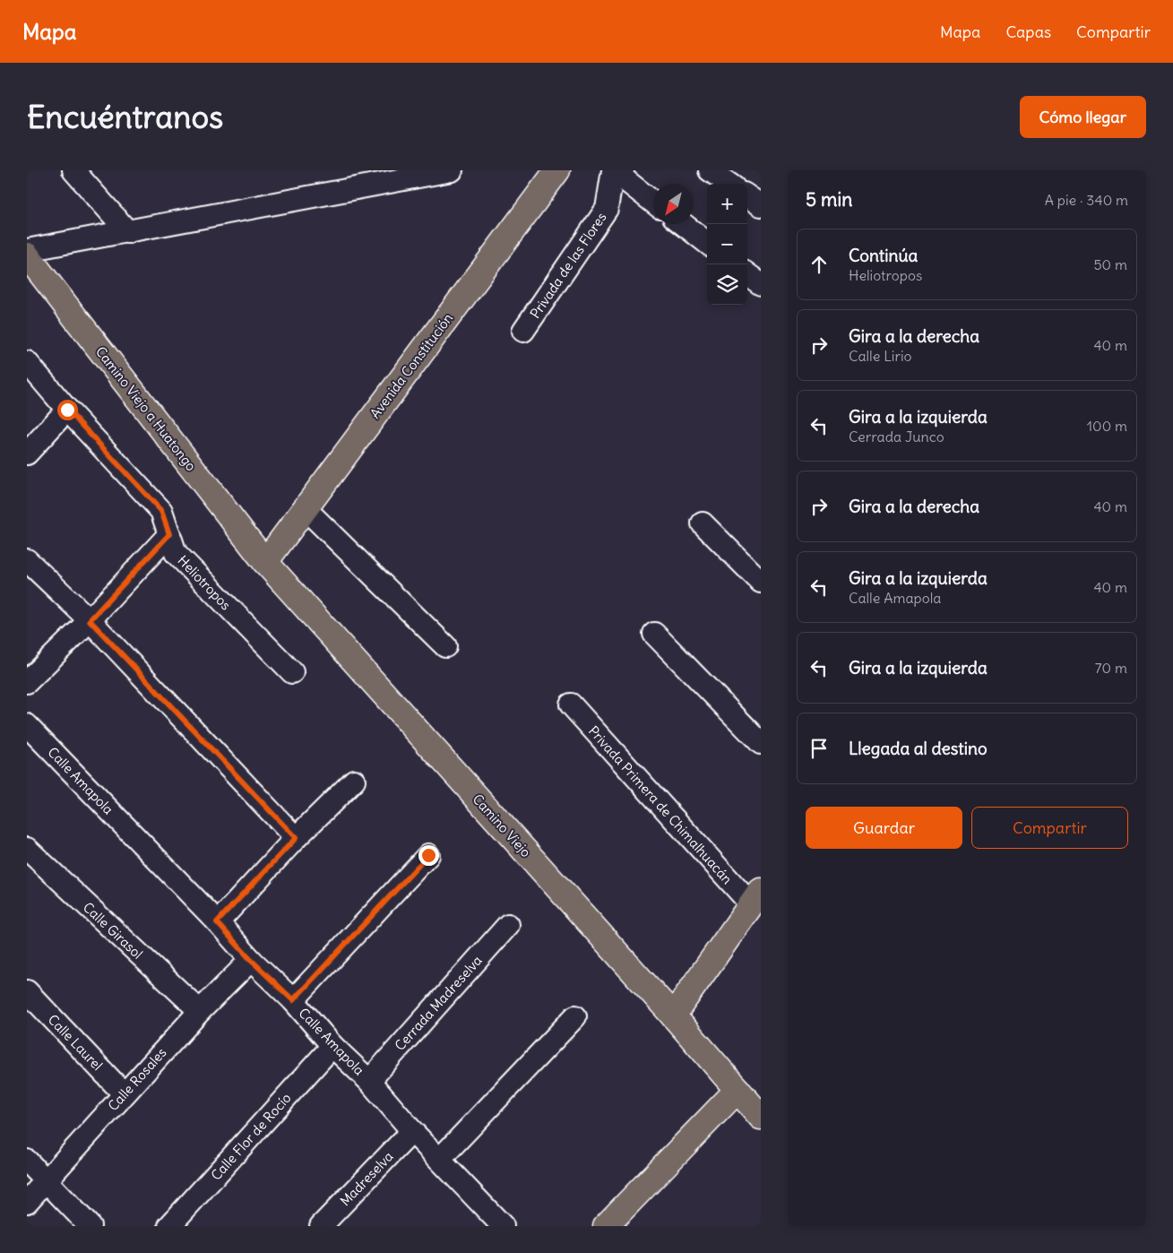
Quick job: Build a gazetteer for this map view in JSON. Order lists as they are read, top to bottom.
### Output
{
  "streets": {
    "main road": ["Avenida Constitución", "Camino Viejo a Huatongo", "Camino Viejo"],
    "street": [
      "Privada de las Flores",
      "Heliotropos",
      "Calle Amapola",
      "Privada Primera de Chimalhuacán",
      "Calle Girasol",
      "Cerrada Madreselva",
      "Calle Laurel",
      "Calle Rosales",
      "Calle Flor de Rocío",
      "Madreselva"
    ]
  },
  "crossings": [
    ["Avenida Constitución", "Camino Viejo a Huatongo"],
    ["Avenida Constitución", "Camino Viejo"],
    ["Camino Viejo a Huatongo", "Camino Viejo"],
    ["Calle Amapola", "Cerrada Madreselva"],
    ["Calle Amapola", "Calle Rosales"],
    ["Calle Amapola", "Calle Flor de Rocío"],
    ["Calle Amapola", "Madreselva"],
    ["Calle Girasol", "Calle Rosales"],
    ["Calle Laurel", "Calle Rosales"]
  ],
  "north": "bottom left",
  "page": {
    "header": "Mapa",
    "nav": ["Mapa", "Capas", "Compartir"],
    "buttons": [
      "Cómo llegar",
      ["Guardar", "Compartir"]
    ],
    "title": "Encuéntranos",
    "heading": ["5 min", "A pie · 340 m"],
    "map_buttons": ["+", "−"],
    "list": [
      ["Continúa", "Heliotropos", "50 m"],
      ["Gira a la derecha", "Calle Lirio", "40 m"],
      ["Gira a la izquierda", "Cerrada Junco", "100 m"],
      ["Gira a la derecha", "40 m"],
      ["Gira a la izquierda", "Calle Amapola", "40 m"],
      ["Gira a la izquierda", "70 m"],
      "Llegada al destino"
    ]
  }
}
